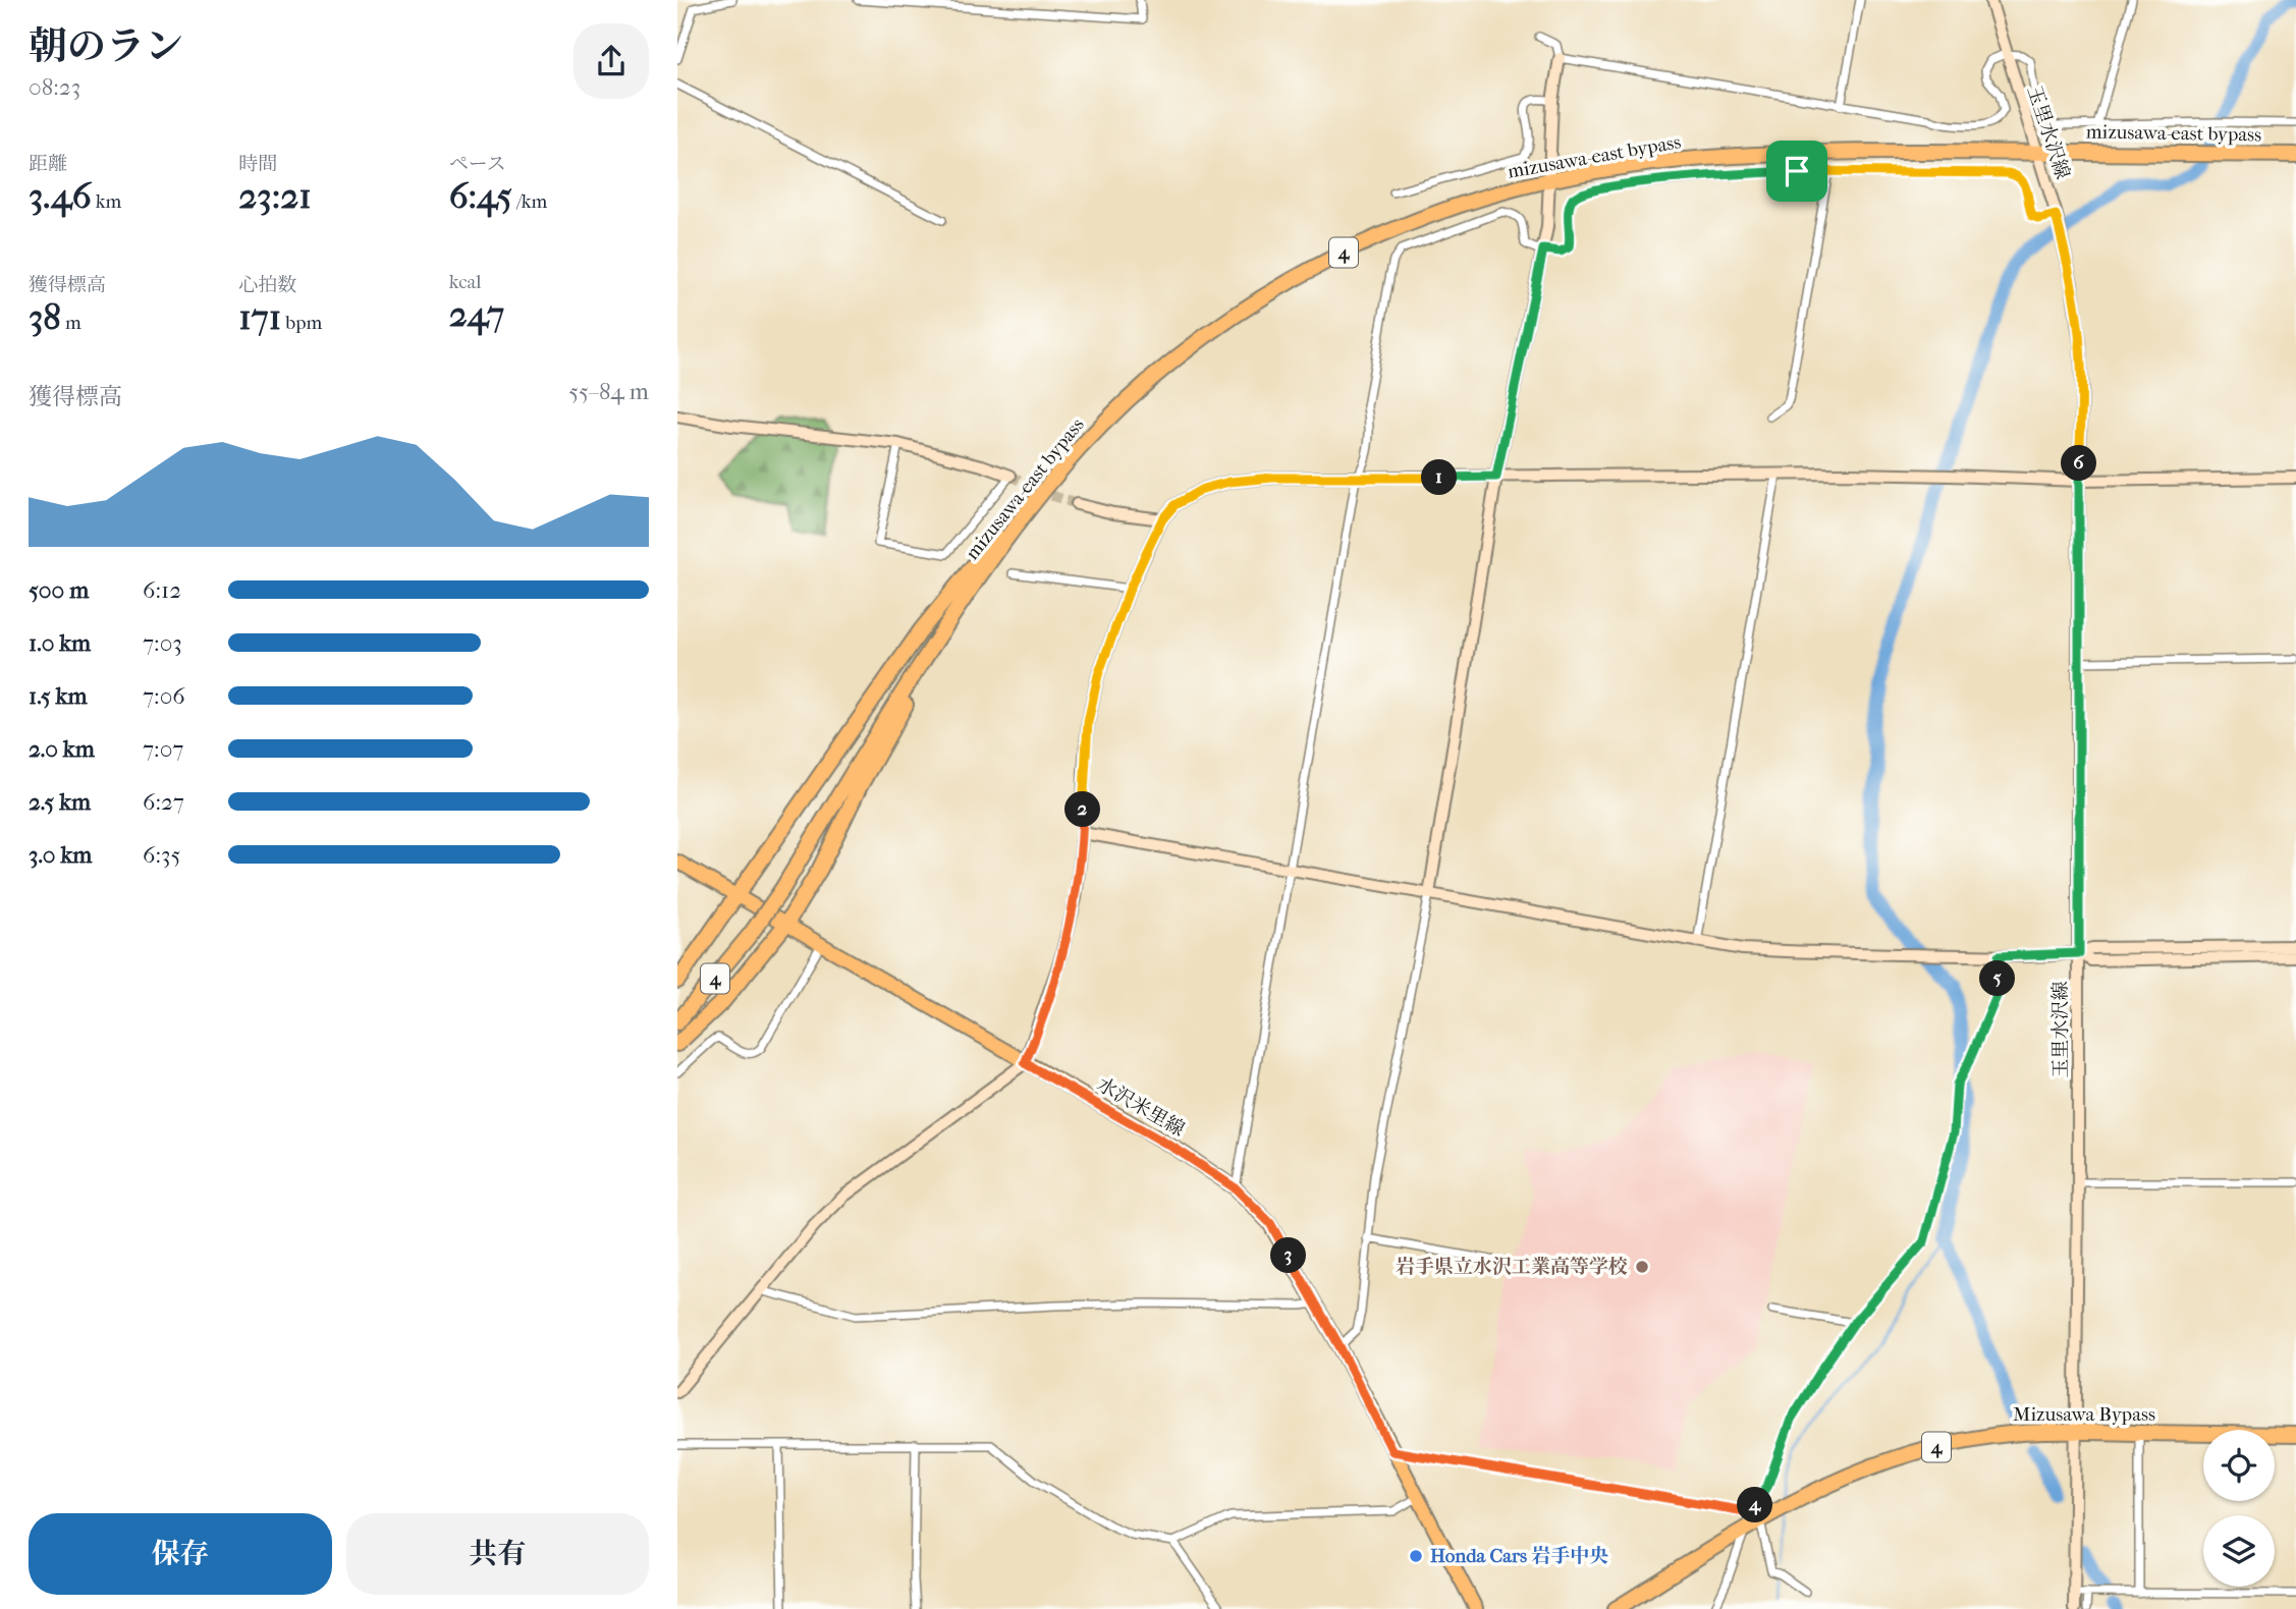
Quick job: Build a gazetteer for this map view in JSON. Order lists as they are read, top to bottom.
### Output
{
  "streets": {
    "highway": ["mizusawa-east bypass", "4", "Mizusawa Bypass"],
    "main road": ["水沢米里線"],
    "street": ["玉里水沢線"]
  },
  "crossings": [
    ["玉里水沢線", "mizusawa-east bypass"],
    ["玉里水沢線", "Mizusawa Bypass"]
  ],
  "places": ["岩手県立水沢工業高等学校", "Honda Cars 岩手中央"],
  "page": {
    "heading": ["朝のラン", "08:23"],
    "stats": [
      ["距離", "3.46 km"],
      ["時間", "23:21"],
      ["ペース", "6:45 /km"],
      ["獲得標高", "38 m"],
      ["心拍数", "171 bpm"],
      ["kcal", "247"]
    ],
    "chart": ["獲得標高", "55–84 m"],
    "pins": [
      "6",
      "1",
      "2",
      "5",
      "3",
      "4"
    ],
    "list": [
      {
        "name": "500 m",
        "note": "6:12"
      },
      {
        "name": "1.0 km",
        "note": "7:03"
      },
      {
        "name": "1.5 km",
        "note": "7:06"
      },
      {
        "name": "2.0 km",
        "note": "7:07"
      },
      {
        "name": "2.5 km",
        "note": "6:27"
      },
      {
        "name": "3.0 km",
        "note": "6:35"
      }
    ],
    "buttons": ["保存", "共有"]
  }
}
